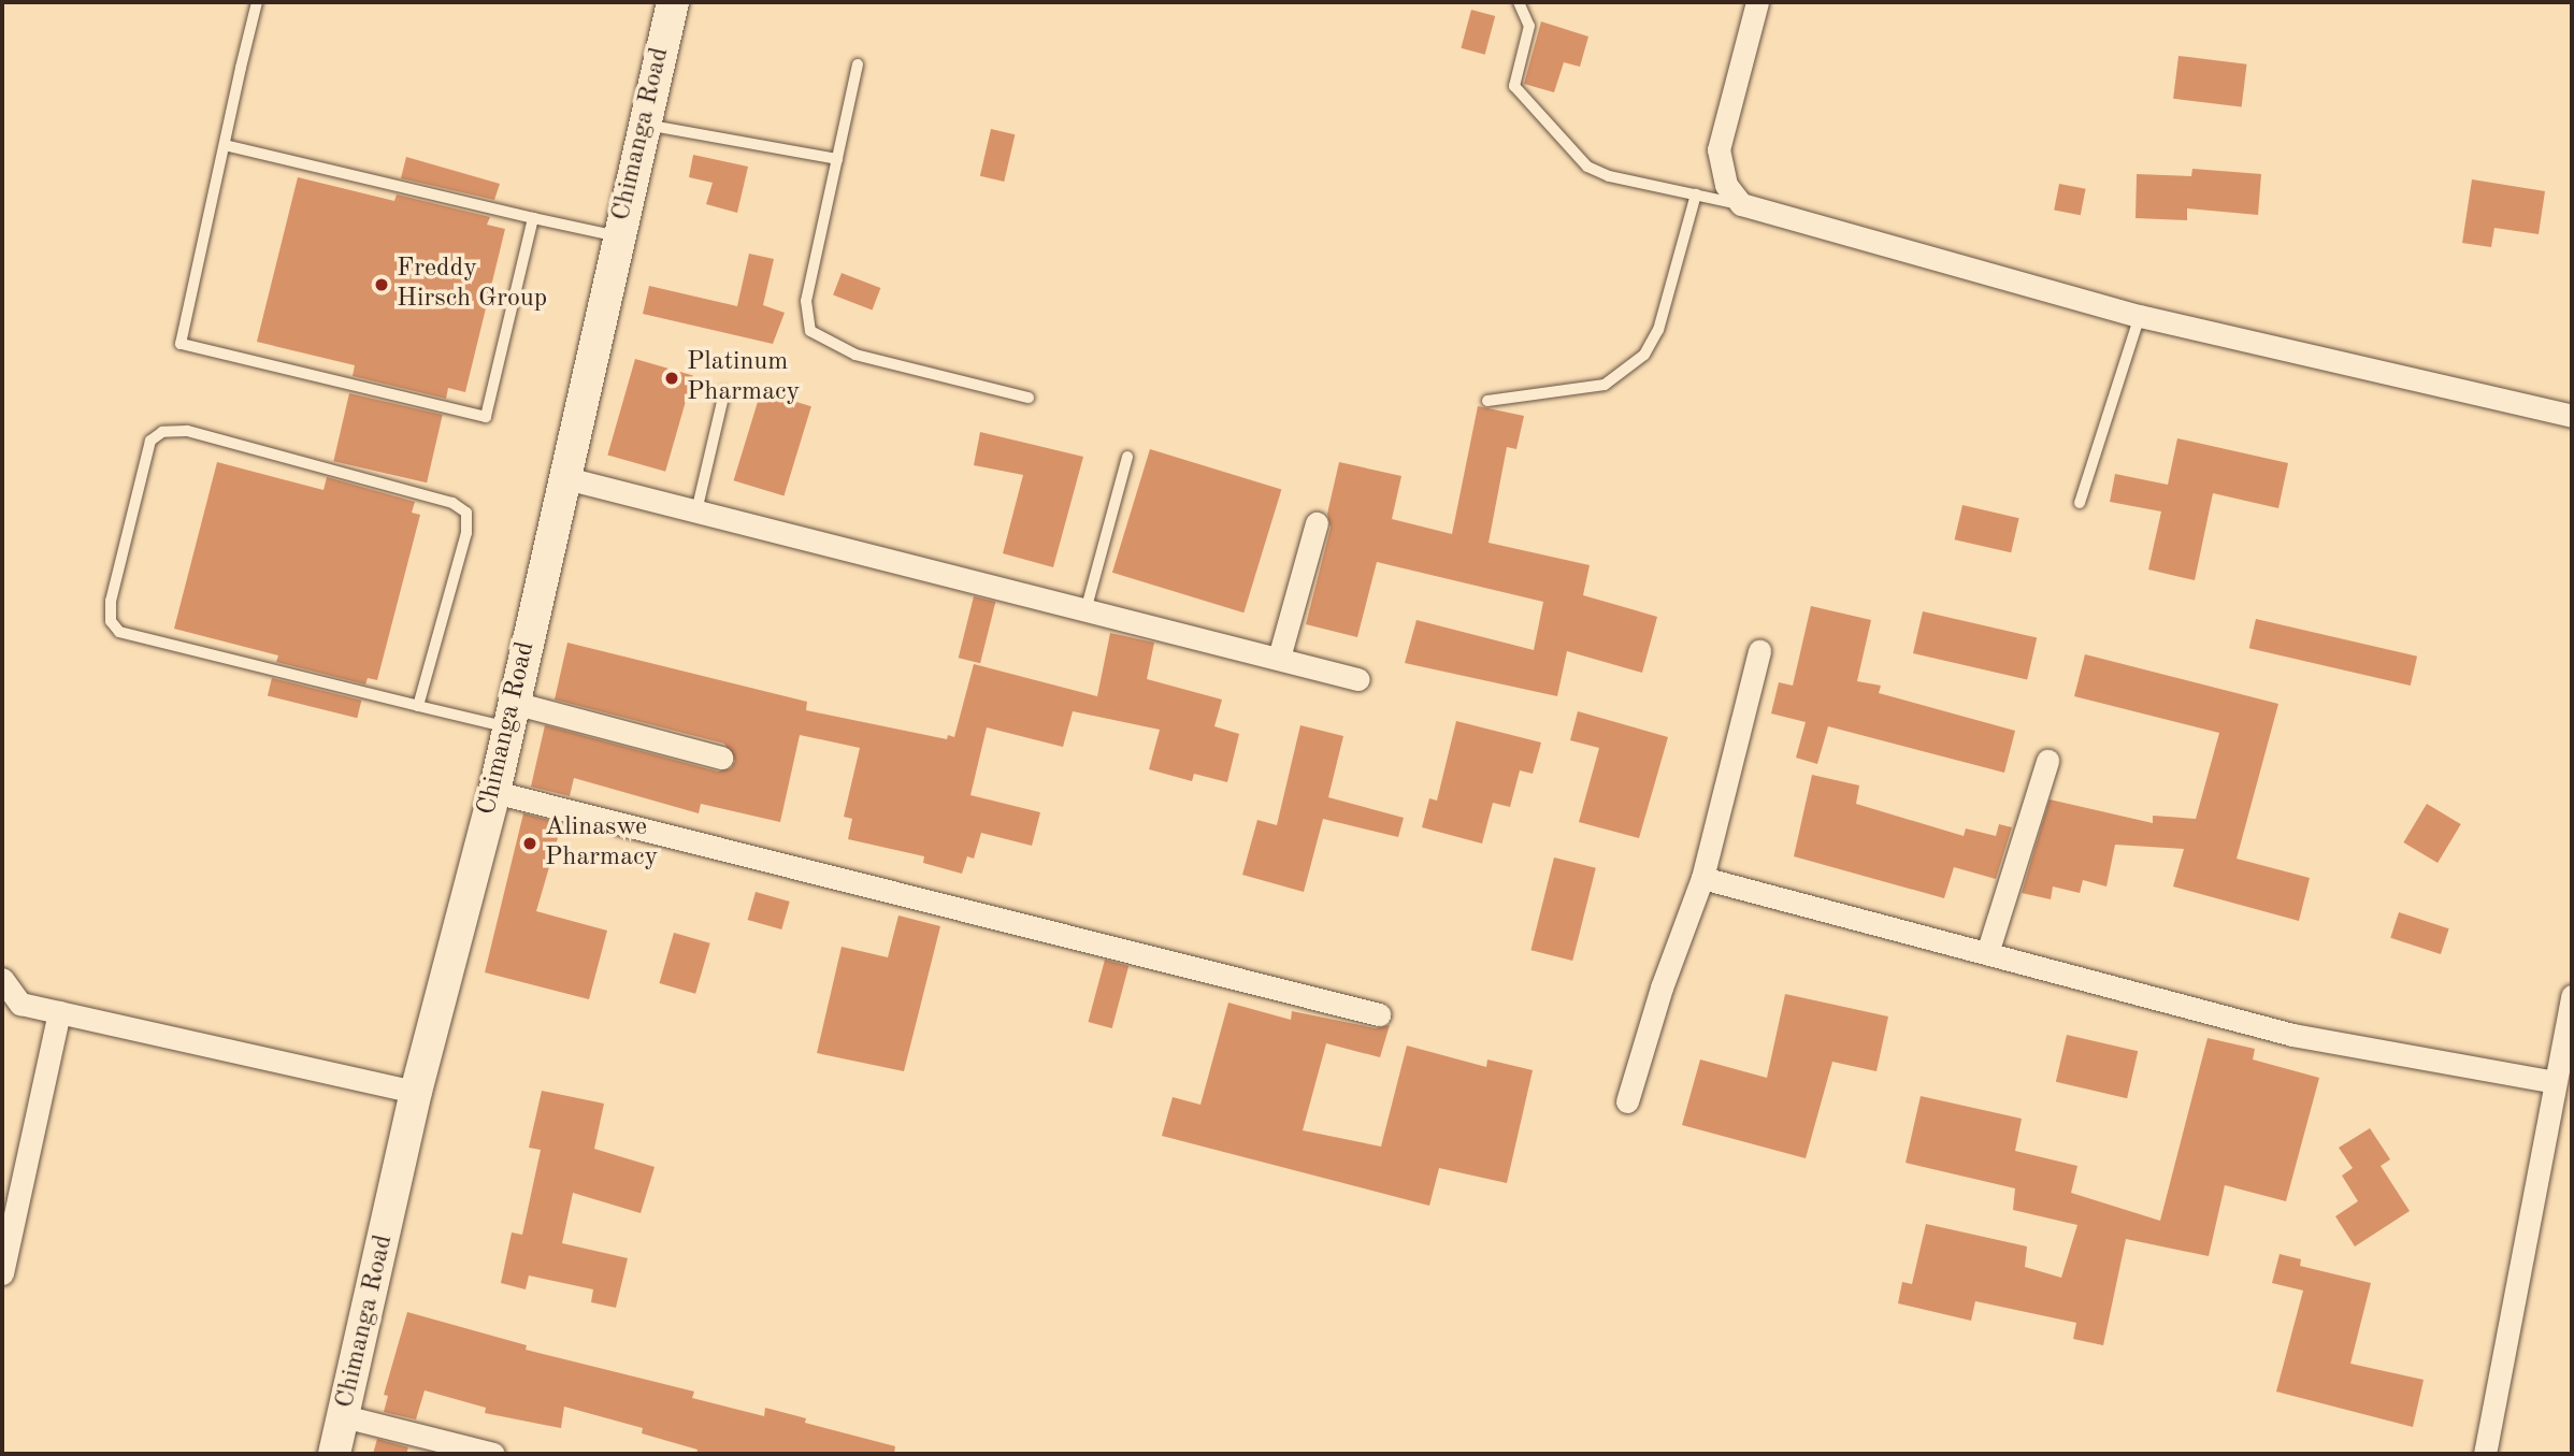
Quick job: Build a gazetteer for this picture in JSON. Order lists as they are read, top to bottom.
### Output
{
  "streets": {
    "street": ["Chimanga Road"]
  },
  "places": ["Freddy Hirsch Group", "Platinum Pharmacy", "Alinaswe Pharmacy"]
}
